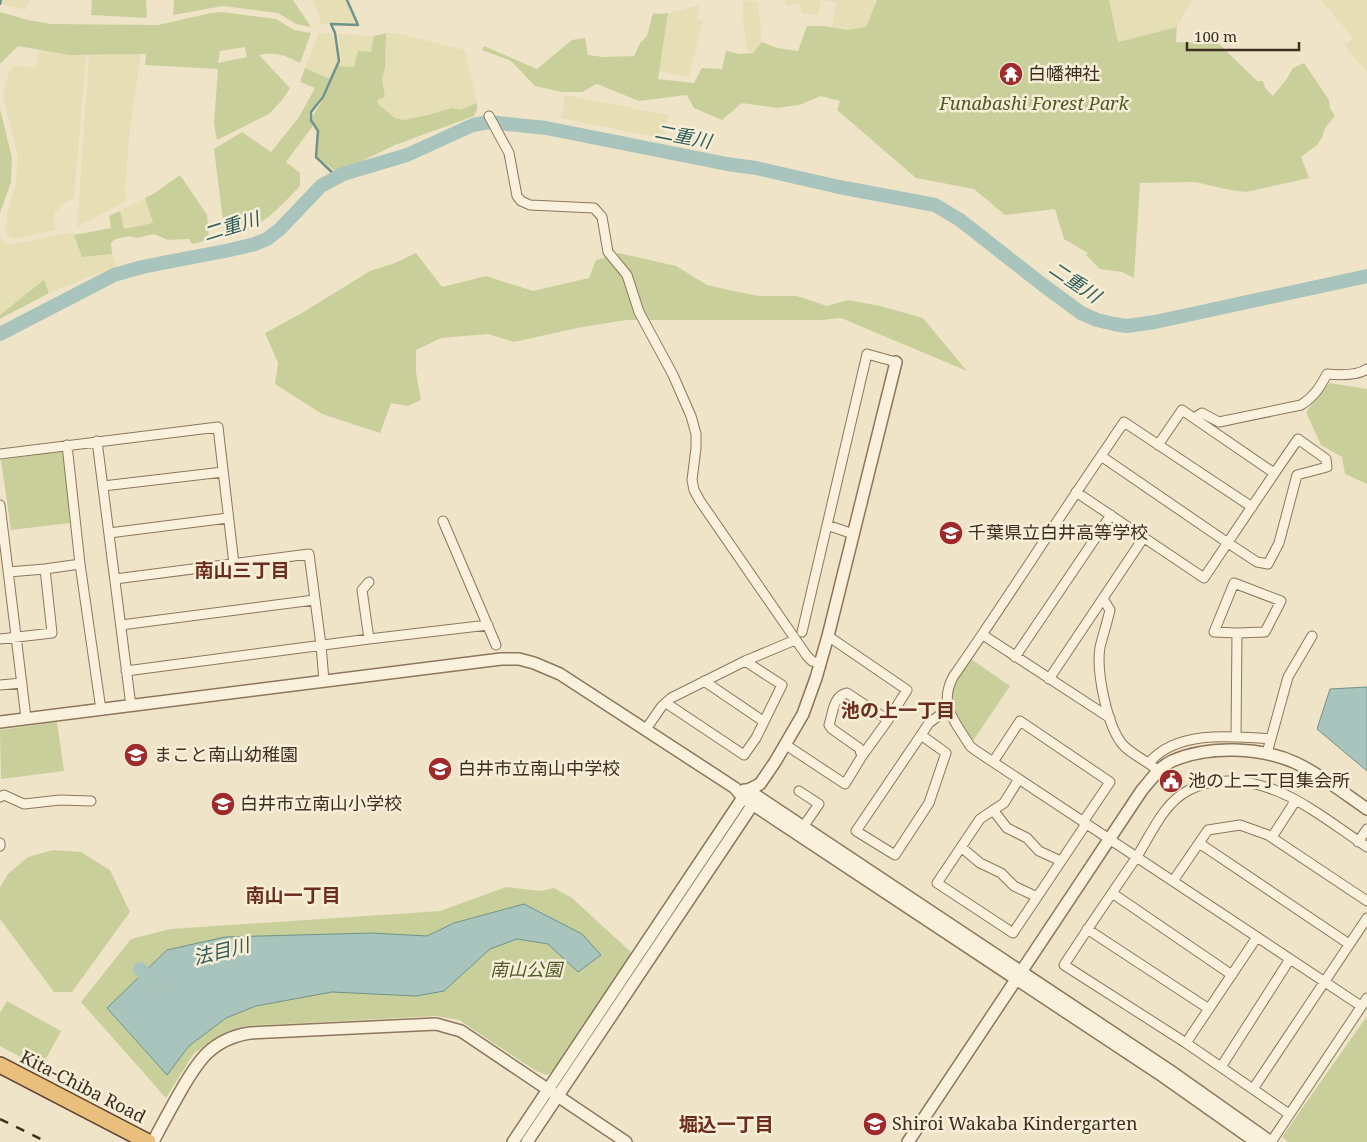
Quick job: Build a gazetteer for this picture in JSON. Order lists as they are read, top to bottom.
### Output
{
  "streets": {
    "highway": ["Kita-Chiba Road"]
  },
  "districts": [
    "南山三丁目",
    "池の上一丁目",
    "南山一丁目",
    "堀込一丁目"
  ],
  "water": ["二重川", "法目川"],
  "parks": ["Funabashi Forest Park", "南山公園"],
  "places": {
    "temple": ["白幡神社"],
    "school or university": [
      "千葉県立白井高等学校",
      "まこと南山幼稚園",
      "白井市立南山中学校",
      "白井市立南山小学校",
      "Shiroi Wakaba Kindergarten"
    ],
    "public building": ["池の上二丁目集会所"]
  },
  "scale_bar": "100 m"
}
